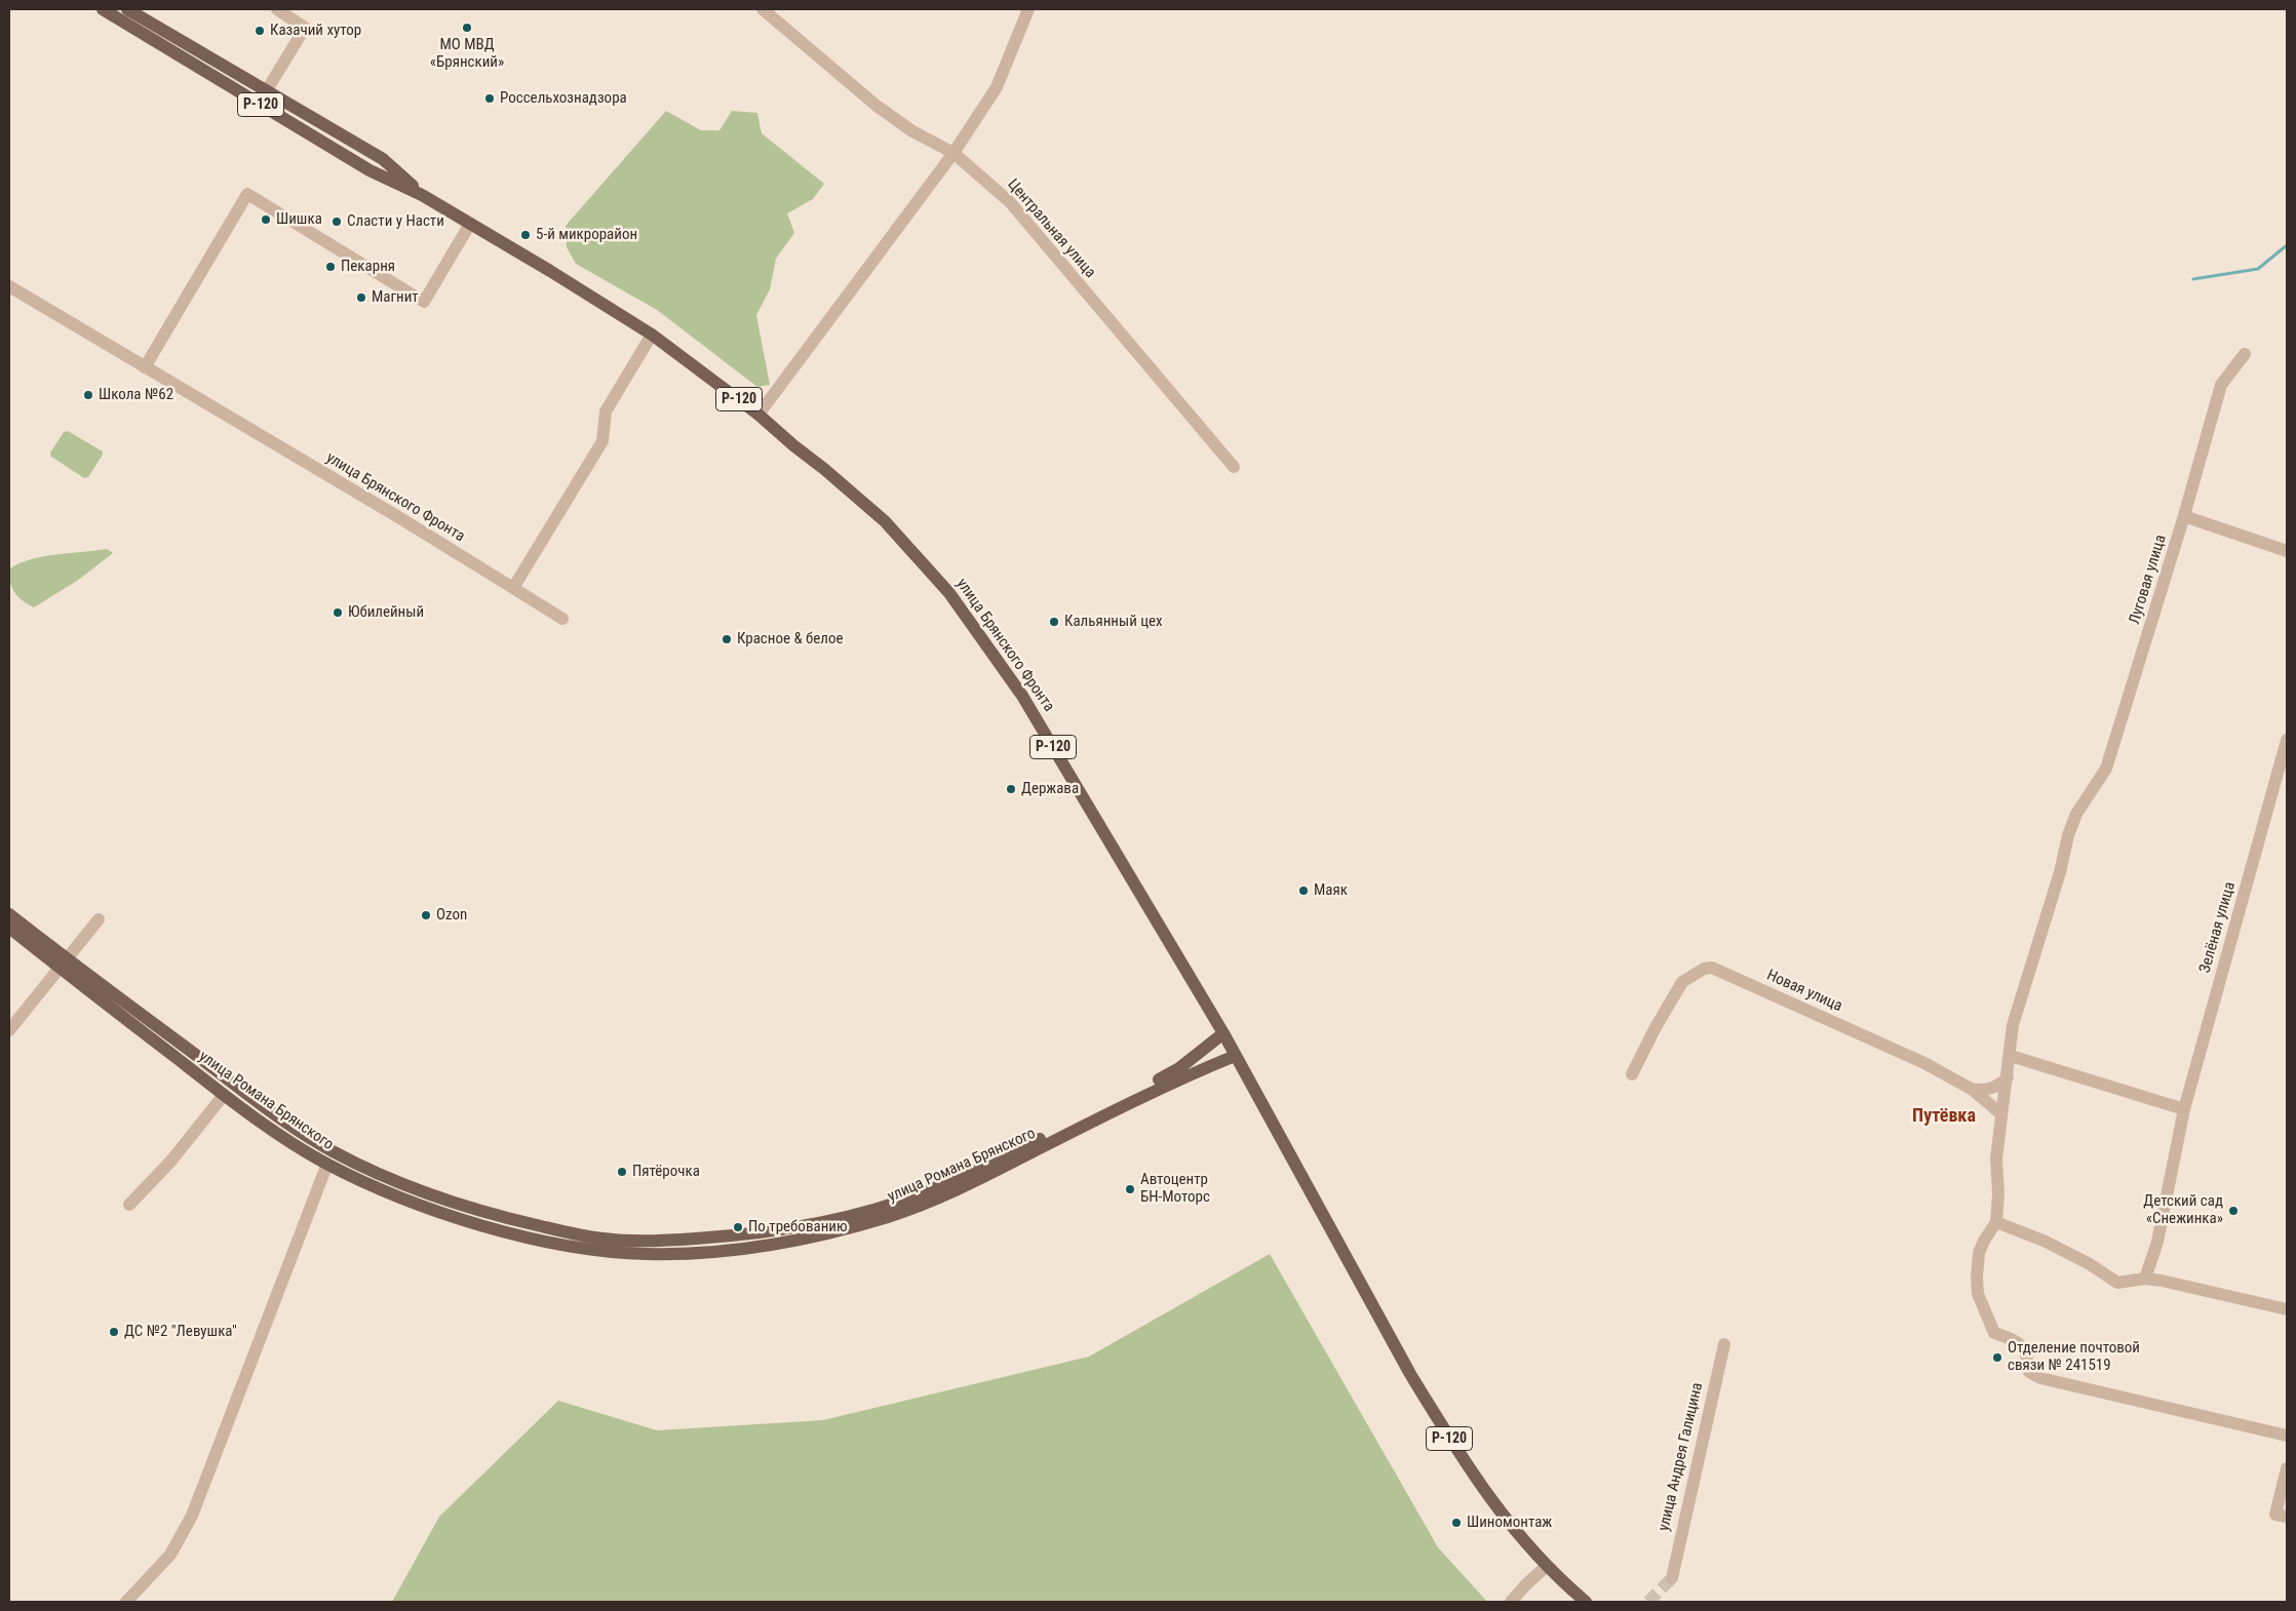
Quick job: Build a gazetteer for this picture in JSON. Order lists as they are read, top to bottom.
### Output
{
  "streets": {
    "main road": ["Р-120", "улица Брянского Фронта", "улица Романа Брянского"],
    "street": [
      "Центральная улица",
      "Луговая улица",
      "Зелёная улица",
      "Новая улица",
      "улица Андрея Галицина"
    ]
  },
  "crossings": [
    ["Р-120", "улица Брянского Фронта"],
    ["Р-120", "улица Романа Брянского"],
    ["улица Брянского Фронта", "улица Романа Брянского"],
    ["Луговая улица", "Новая улица"]
  ],
  "districts": ["Путёвка"],
  "places": [
    "МО МВД «Брянский»",
    "Казачий хутор",
    "Россельхознадзора",
    "Шишка",
    "Сласти у Насти",
    "5-й микрорайон",
    "Пекарня",
    "Магнит",
    "Школа №62",
    "Юбилейный",
    "Кальянный цех",
    "Красное & белое",
    "Держава",
    "Маяк",
    "Ozon",
    "Пятёрочка",
    "Автоцентр БН-Моторс",
    "Детский сад «Снежинка»",
    "По требованию",
    "ДС №2 \"Левушка\"",
    "Отделение почтовой связи № 241519",
    "Шиномонтаж"
  ]
}
